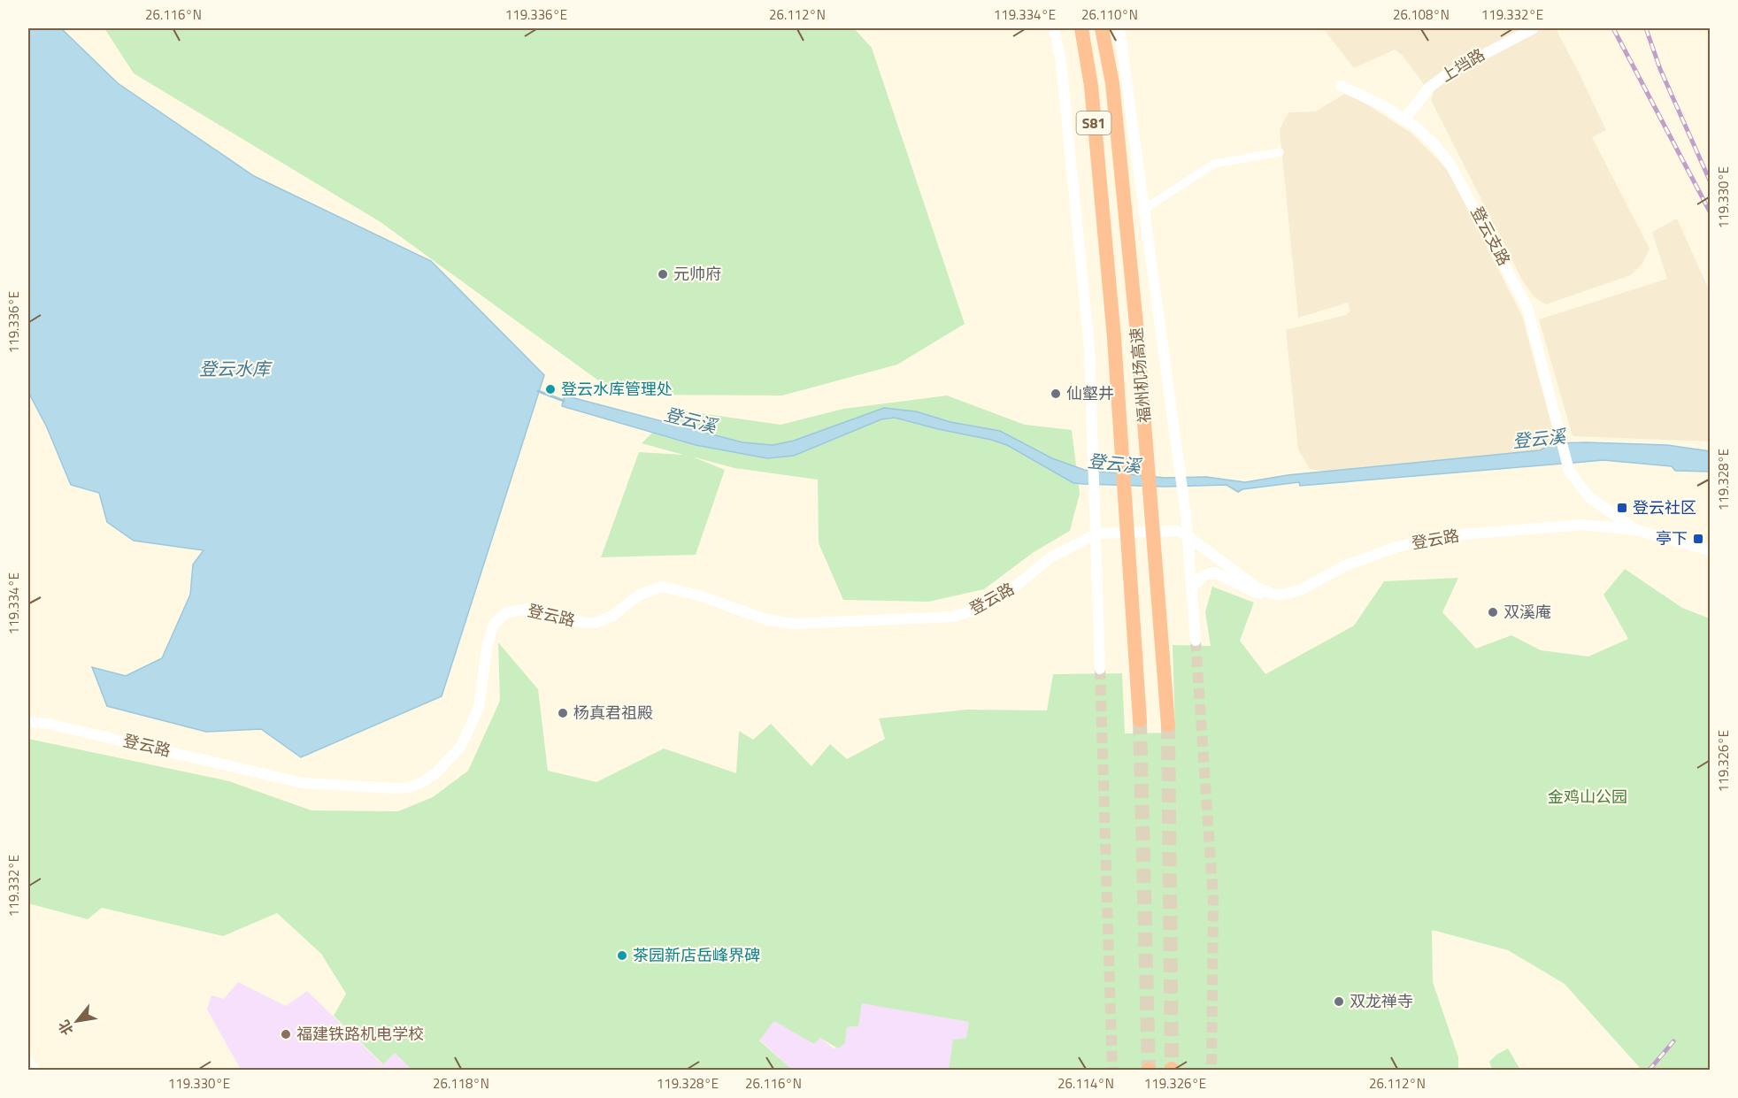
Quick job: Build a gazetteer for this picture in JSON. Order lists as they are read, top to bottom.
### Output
{
  "streets": {
    "highway": ["S81", "福州机场高速"],
    "street": ["上垱路", "登云支路", "登云路"]
  },
  "crossings": [
    ["上垱路", "登云支路"],
    ["登云支路", "登云路"]
  ],
  "water": ["登云水库", "登云溪"],
  "parks": ["金鸡山公园"],
  "places": {
    "other": [
      "元帅府",
      "登云水库管理处",
      "仙壑井",
      "双溪庵",
      "杨真君祖殿",
      "茶园新店岳峰界碑",
      "双龙禅寺",
      "福建铁路机电学校"
    ],
    "transit": ["登云社区", "亭下"]
  },
  "north": "bottom left",
  "coordinates": [
    "26.116°N",
    "119.336°E",
    "26.112°N",
    "119.334°E",
    "26.110°N",
    "26.108°N",
    "119.332°E",
    "119.330°E",
    "119.328°E",
    "119.326°E",
    "26.118°N",
    "26.114°N"
  ]
}
